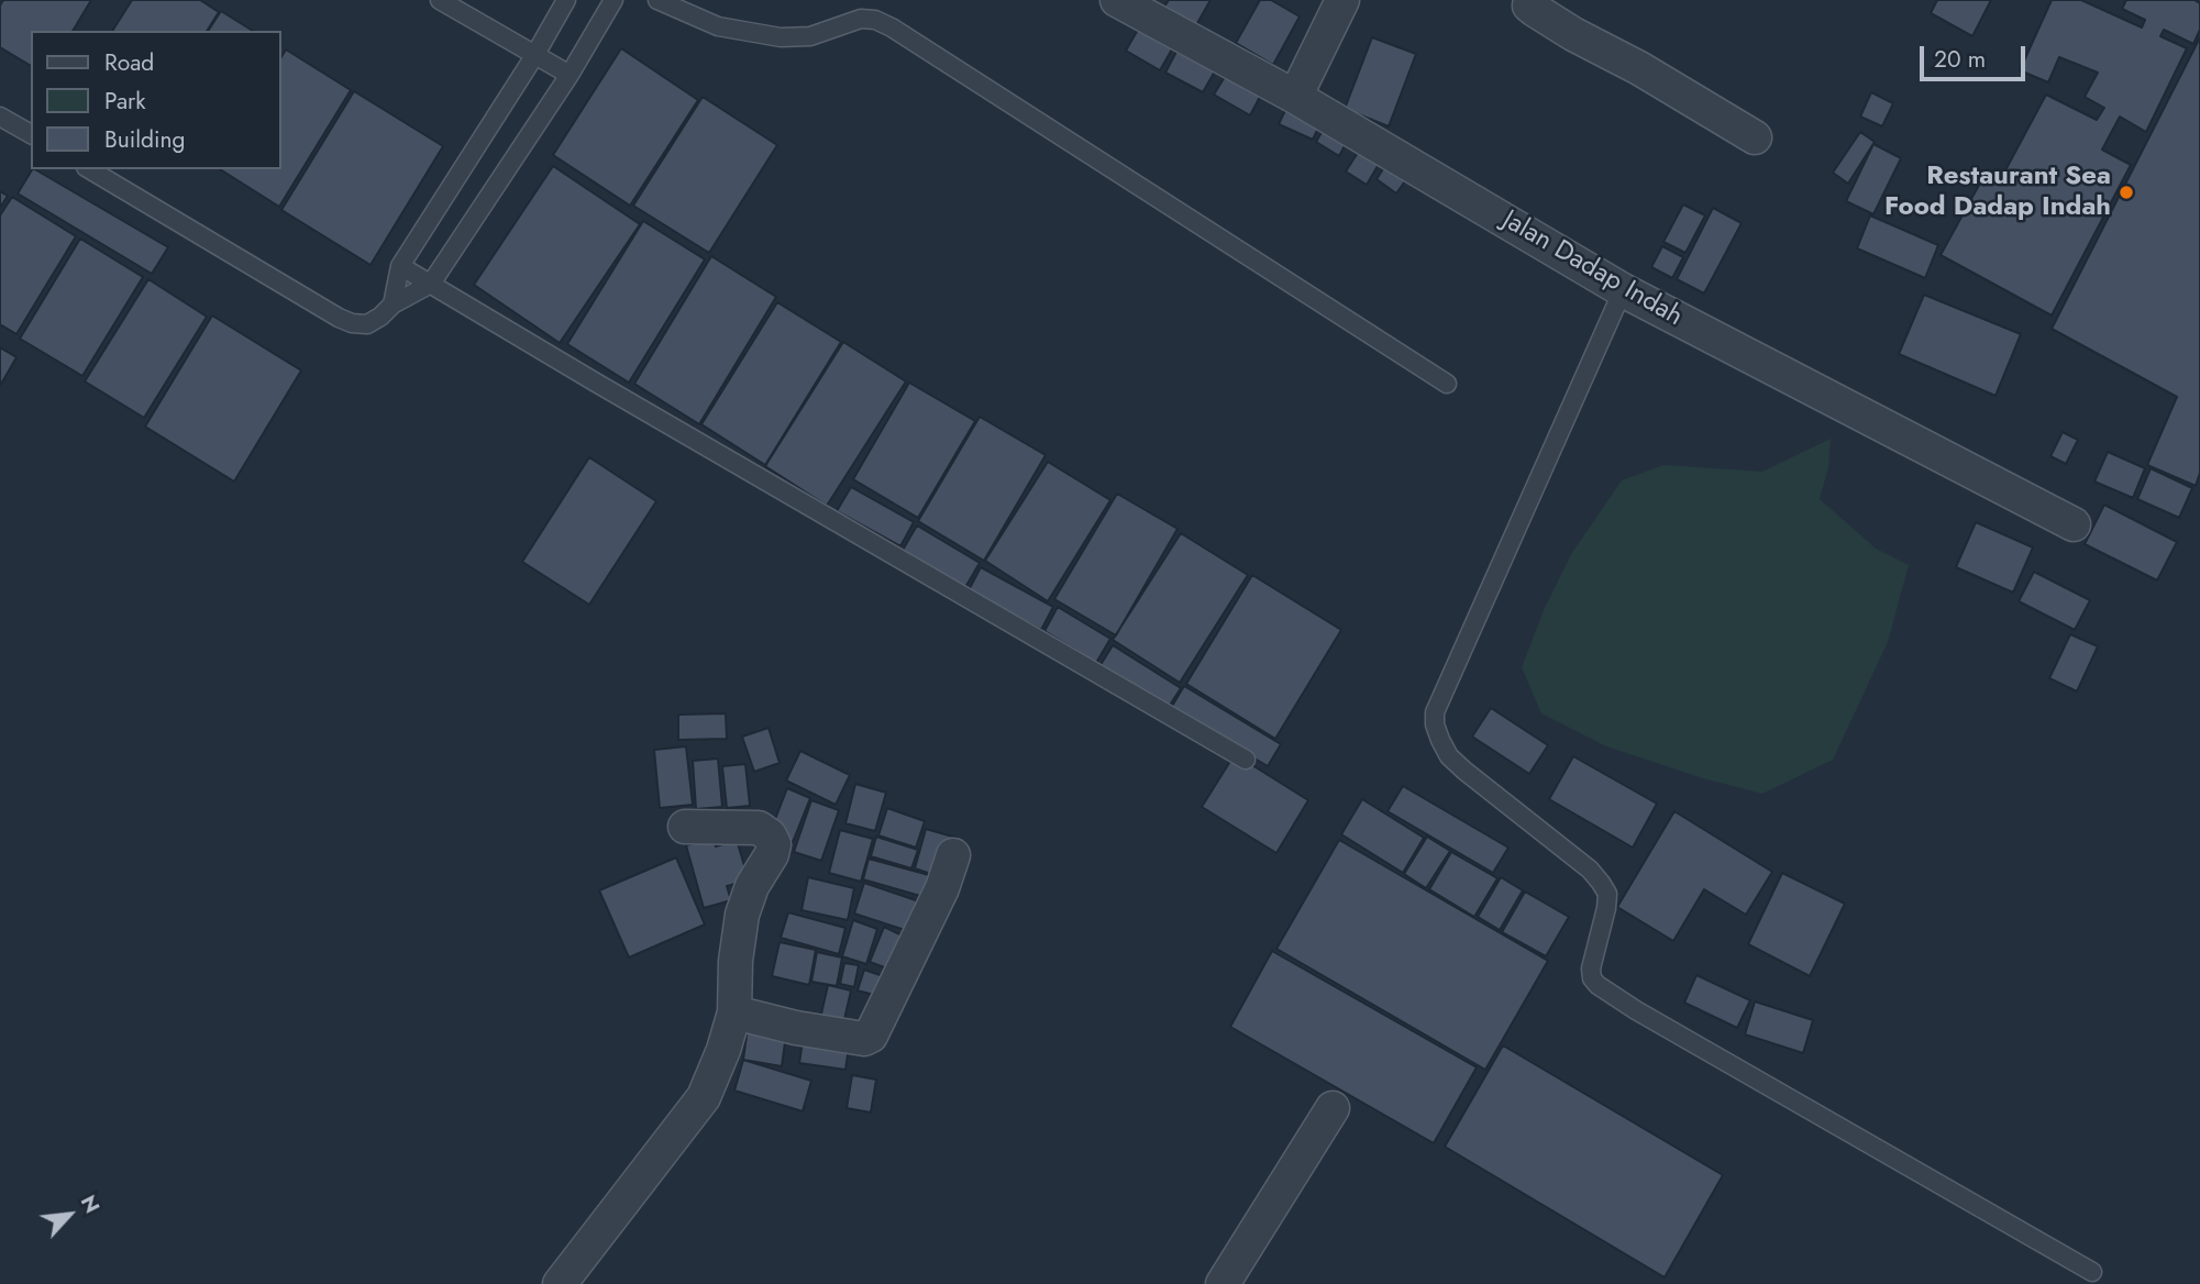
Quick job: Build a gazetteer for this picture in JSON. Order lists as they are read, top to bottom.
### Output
{
  "streets": {
    "street": ["Jalan Dadap Indah"]
  },
  "places": ["Restaurant Sea Food Dadap Indah"],
  "legend": ["Road", "Park", "Building"],
  "scale_bar": "20 m",
  "north": "top right"
}
